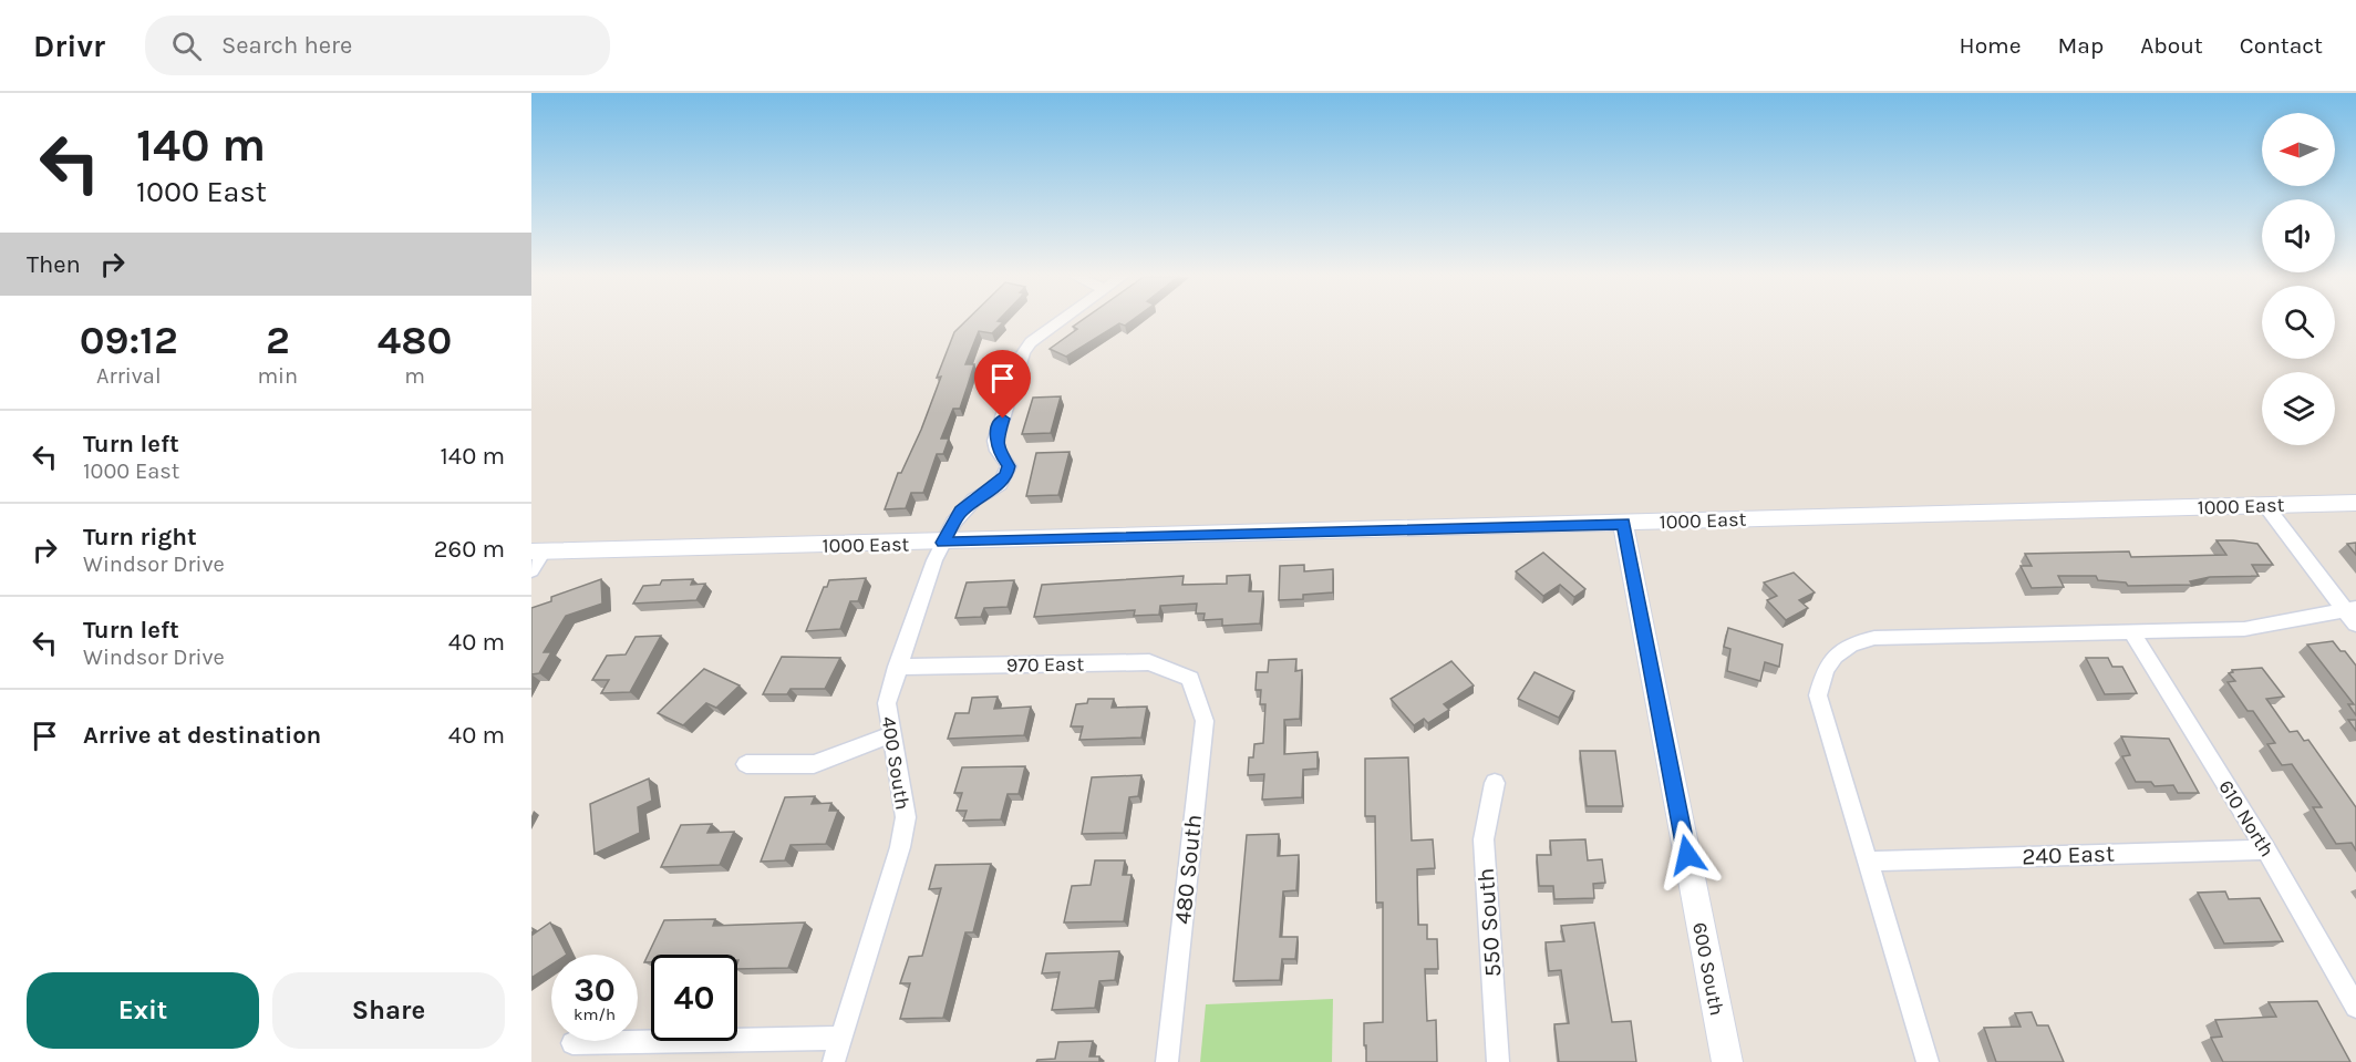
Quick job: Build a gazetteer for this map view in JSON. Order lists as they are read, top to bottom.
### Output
{
  "streets": {
    "street": [
      "1000 East",
      "970 East",
      "400 South",
      "610 North",
      "240 East",
      "480 South",
      "550 South",
      "600 South"
    ]
  },
  "crossings": [
    ["1000 East", "400 South"],
    ["1000 East", "600 South"],
    ["970 East", "400 South"],
    ["970 East", "480 South"],
    ["610 North", "240 East"]
  ],
  "north": "left",
  "page": {
    "header": "Drivr",
    "search": "Search here",
    "nav": [
      "Home",
      "Map",
      "About",
      "Contact"
    ],
    "turn": ["140 m", "1000 East"],
    "then": "Then",
    "eta": [
      "09:12",
      "Arrival",
      "2",
      "min",
      "480",
      "m"
    ],
    "list": [
      {
        "name": "Turn left",
        "note": "1000 East",
        "value": "140 m"
      },
      {
        "name": "Turn right",
        "note": "Windsor Drive",
        "value": "260 m"
      },
      {
        "name": "Turn left",
        "note": "Windsor Drive",
        "value": "40 m"
      },
      {
        "name": "Arrive at destination",
        "value": "40 m"
      }
    ],
    "speed": "30 km/h",
    "limit": "40",
    "buttons": ["Exit", "Share"]
  }
}
